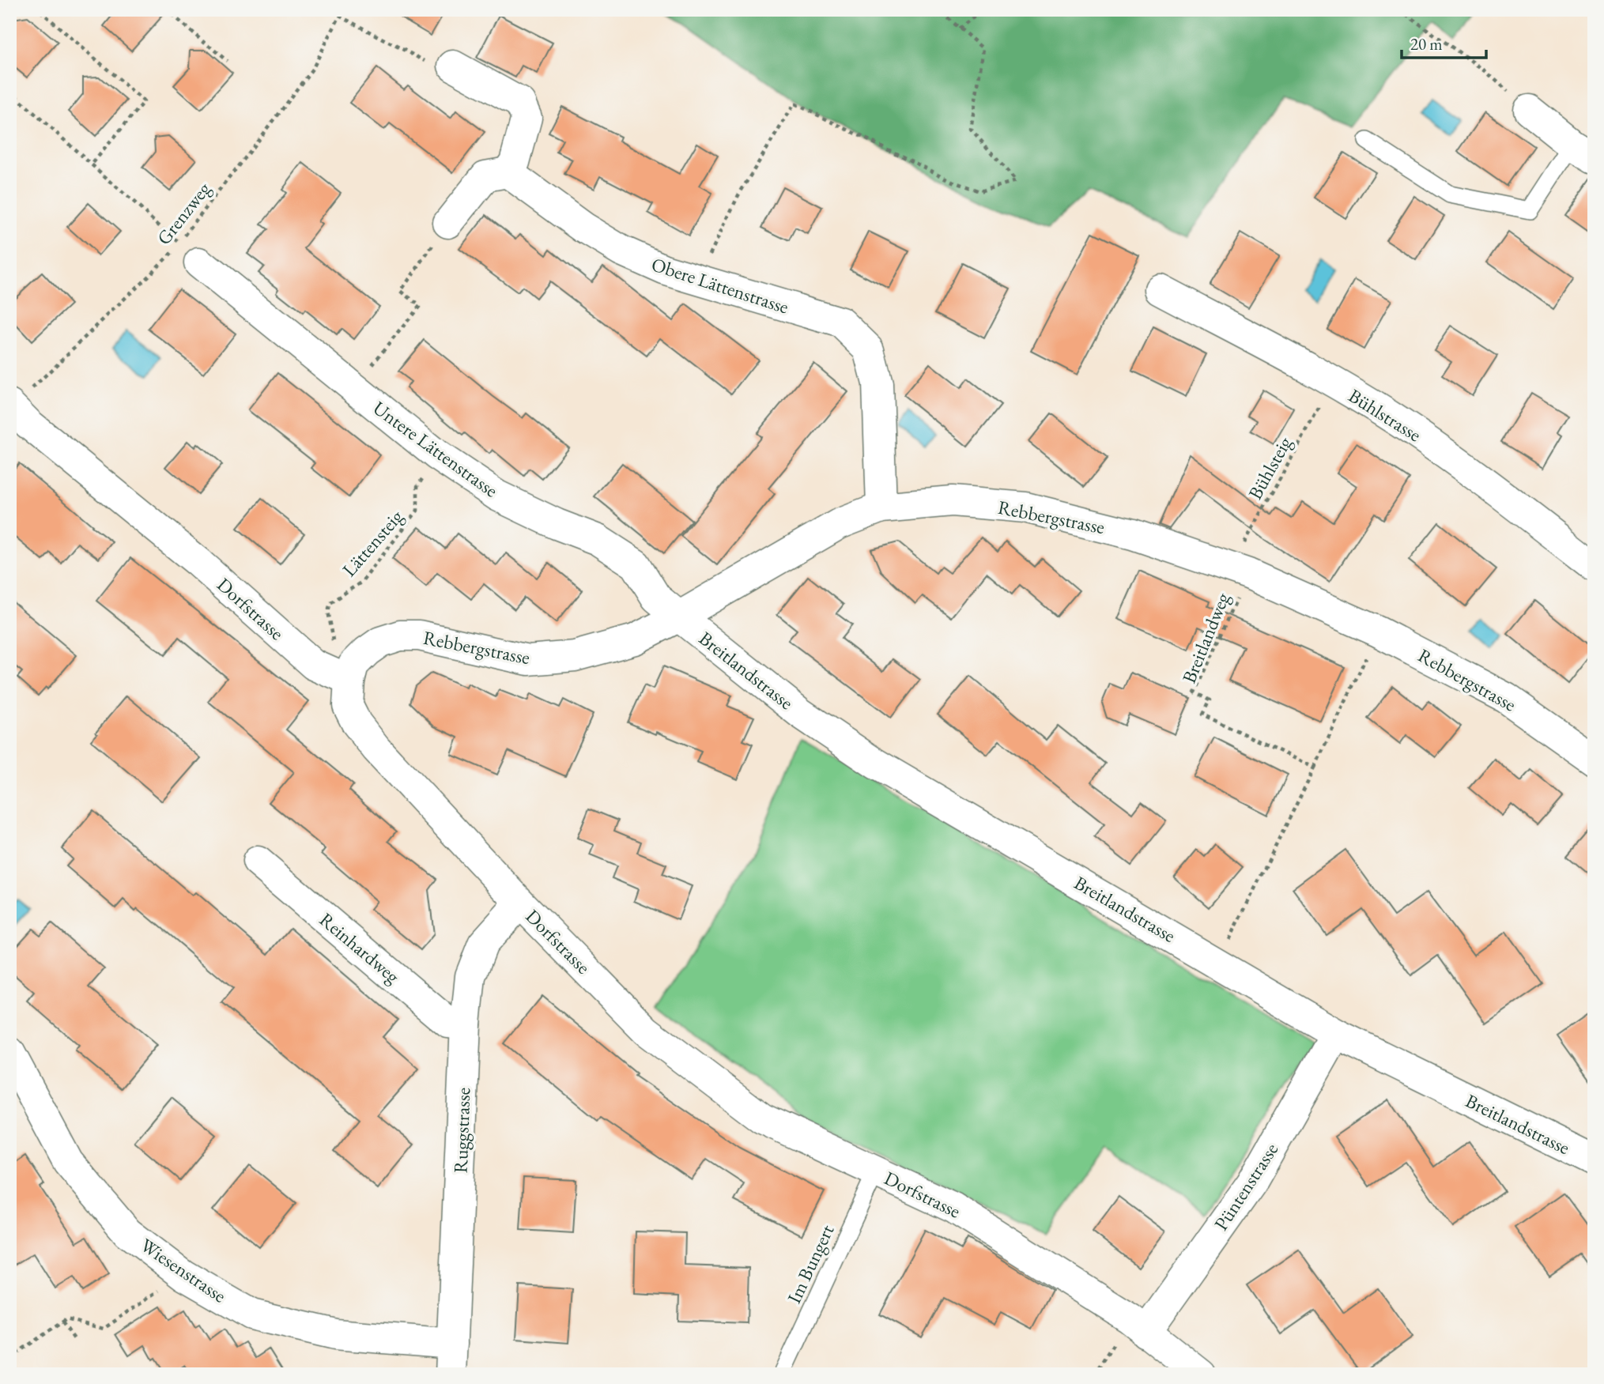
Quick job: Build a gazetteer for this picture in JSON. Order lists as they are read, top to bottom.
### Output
{
  "streets": {
    "street": [
      "Obere Lättenstrasse",
      "Bühlstrasse",
      "Untere Lättenstrasse",
      "Rebbergstrasse",
      "Dorfstrasse",
      "Breitlandstrasse",
      "Reinhardweg",
      "Ruggstrasse",
      "Püntenstrasse",
      "Wiesenstrasse"
    ],
    "lane": ["Im Bungert"],
    "path": [
      "Grenzweg",
      "Bühlsteig",
      "Lättensteig",
      "Breitlandweg"
    ]
  },
  "crossings": [
    ["Grenzweg", "Untere Lättenstrasse"],
    ["Grenzweg", "Dorfstrasse"],
    ["Obere Lättenstrasse", "Rebbergstrasse"],
    ["Bühlstrasse", "Bühlsteig"],
    ["Untere Lättenstrasse", "Rebbergstrasse"],
    ["Untere Lättenstrasse", "Lättensteig"],
    ["Untere Lättenstrasse", "Breitlandstrasse"],
    ["Bühlsteig", "Rebbergstrasse"],
    ["Bühlsteig", "Breitlandweg"],
    ["Rebbergstrasse", "Lättensteig"],
    ["Rebbergstrasse", "Dorfstrasse"],
    ["Rebbergstrasse", "Breitlandweg"],
    ["Rebbergstrasse", "Breitlandstrasse"],
    ["Lättensteig", "Dorfstrasse"],
    ["Dorfstrasse", "Ruggstrasse"],
    ["Dorfstrasse", "Püntenstrasse"],
    ["Dorfstrasse", "Im Bungert"],
    ["Breitlandstrasse", "Püntenstrasse"],
    ["Reinhardweg", "Ruggstrasse"],
    ["Ruggstrasse", "Wiesenstrasse"]
  ],
  "scale_bar": "20 m"
}
